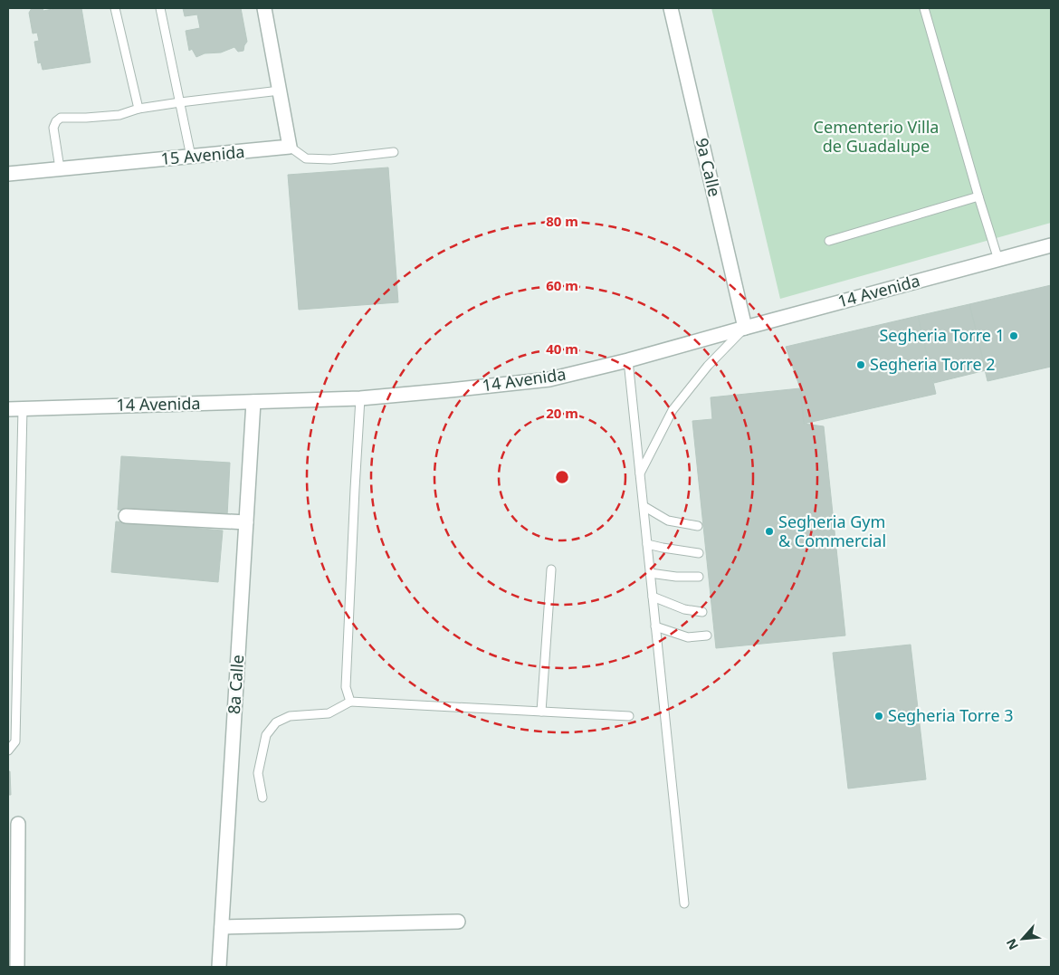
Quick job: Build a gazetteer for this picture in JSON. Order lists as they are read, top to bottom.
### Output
{
  "streets": {
    "street": [
      "15 Avenida",
      "9a Calle",
      "14 Avenida",
      "8a Calle"
    ]
  },
  "crossings": [
    ["9a Calle", "14 Avenida"],
    ["14 Avenida", "8a Calle"]
  ],
  "parks": ["Cementerio Villa de Guadalupe"],
  "places": [
    "Segheria Torre 1",
    "Segheria Torre 2",
    "Segheria Gym & Commercial",
    "Segheria Torre 3"
  ],
  "north": "bottom left",
  "rings": [
    "80 m",
    "60 m",
    "40 m",
    "20 m"
  ]
}
